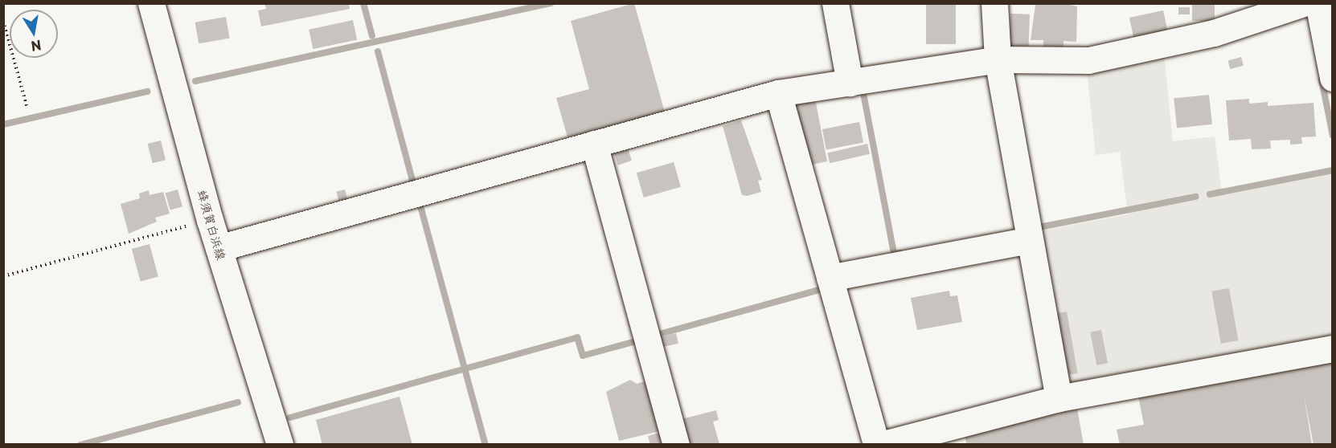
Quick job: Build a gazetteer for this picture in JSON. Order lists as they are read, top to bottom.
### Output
{
  "streets": {
    "street": ["蜂須賀白浜線"]
  },
  "north": "bottom"
}
